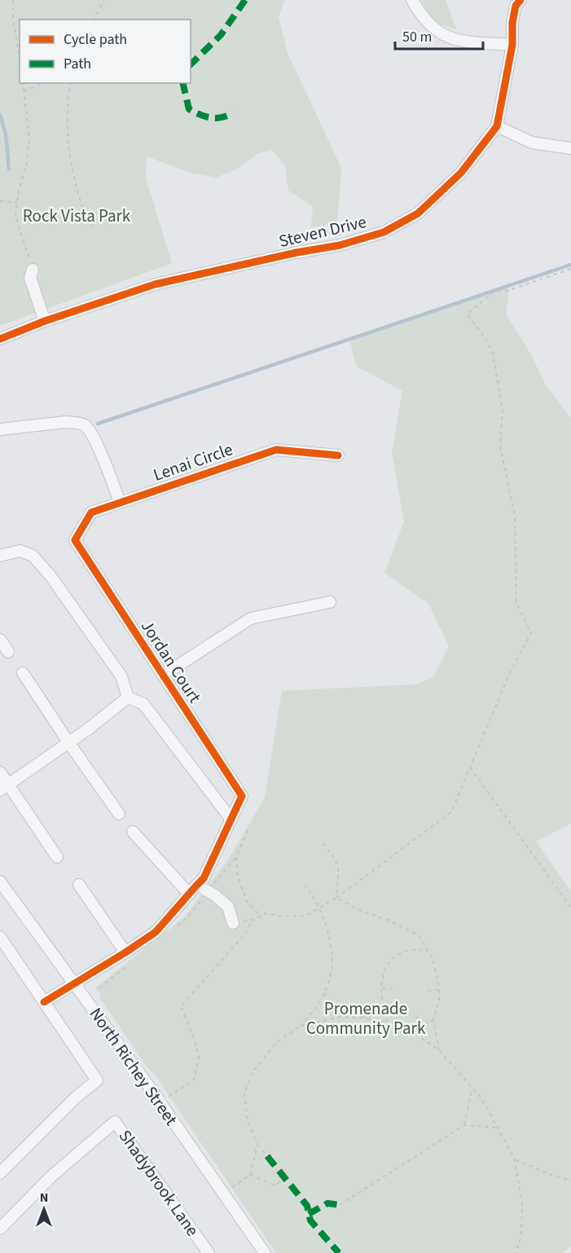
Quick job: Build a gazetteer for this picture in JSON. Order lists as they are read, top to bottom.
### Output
{
  "streets": {
    "street": [
      "Steven Drive",
      "Lenai Circle",
      "Jordan Court",
      "North Richey Street",
      "Shadybrook Lane"
    ]
  },
  "crossings": [
    ["Lenai Circle", "Jordan Court"]
  ],
  "parks": ["Rock Vista Park", "Promenade Community Park"],
  "legend": ["Cycle path", "Path"],
  "scale_bar": "50 m",
  "north": "top"
}
